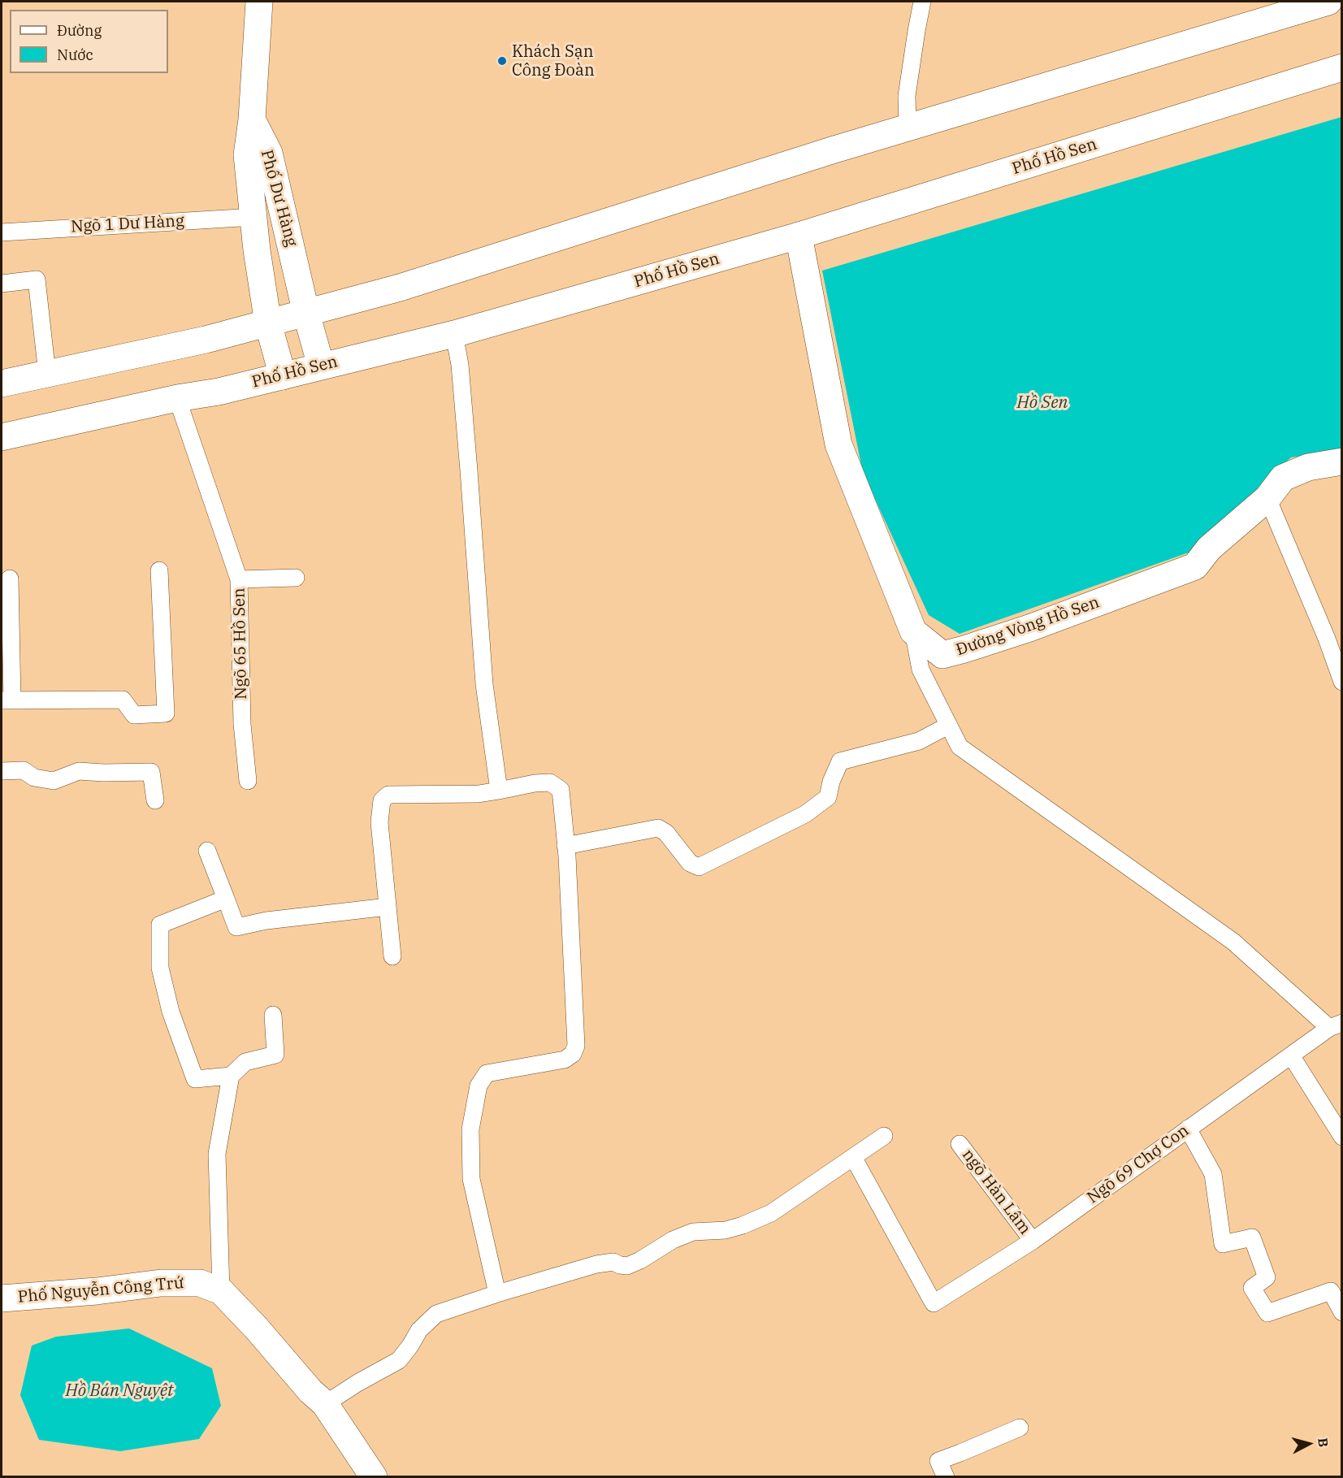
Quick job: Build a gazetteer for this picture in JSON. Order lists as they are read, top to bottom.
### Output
{
  "streets": {
    "main road": [
      "Phố Hồ Sen",
      "Phố Dư Hàng",
      "Đường Vòng Hồ Sen",
      "Phố Nguyễn Công Trứ"
    ],
    "lane": [
      "Ngõ 1 Dư Hàng",
      "Ngõ 65 Hồ Sen",
      "Ngõ 69 Chợ Con",
      "ngõ Hàn Lâm"
    ]
  },
  "crossings": [
    ["Phố Hồ Sen", "Phố Dư Hàng"],
    ["Phố Hồ Sen", "Đường Vòng Hồ Sen"],
    ["Phố Hồ Sen", "Ngõ 65 Hồ Sen"],
    ["Ngõ 69 Chợ Con", "ngõ Hàn Lâm"]
  ],
  "water": ["Hồ Sen", "Hồ Bán Nguyệt"],
  "places": ["Khách Sạn Công Đoàn"],
  "legend": ["Đường", "Nước"],
  "north": "right"
}
